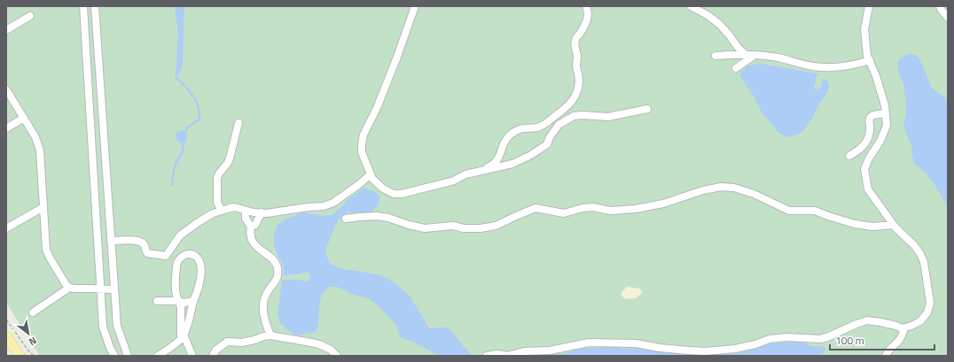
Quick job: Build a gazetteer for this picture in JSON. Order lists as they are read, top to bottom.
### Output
{
  "scale_bar": "100 m",
  "north": "bottom right"
}
